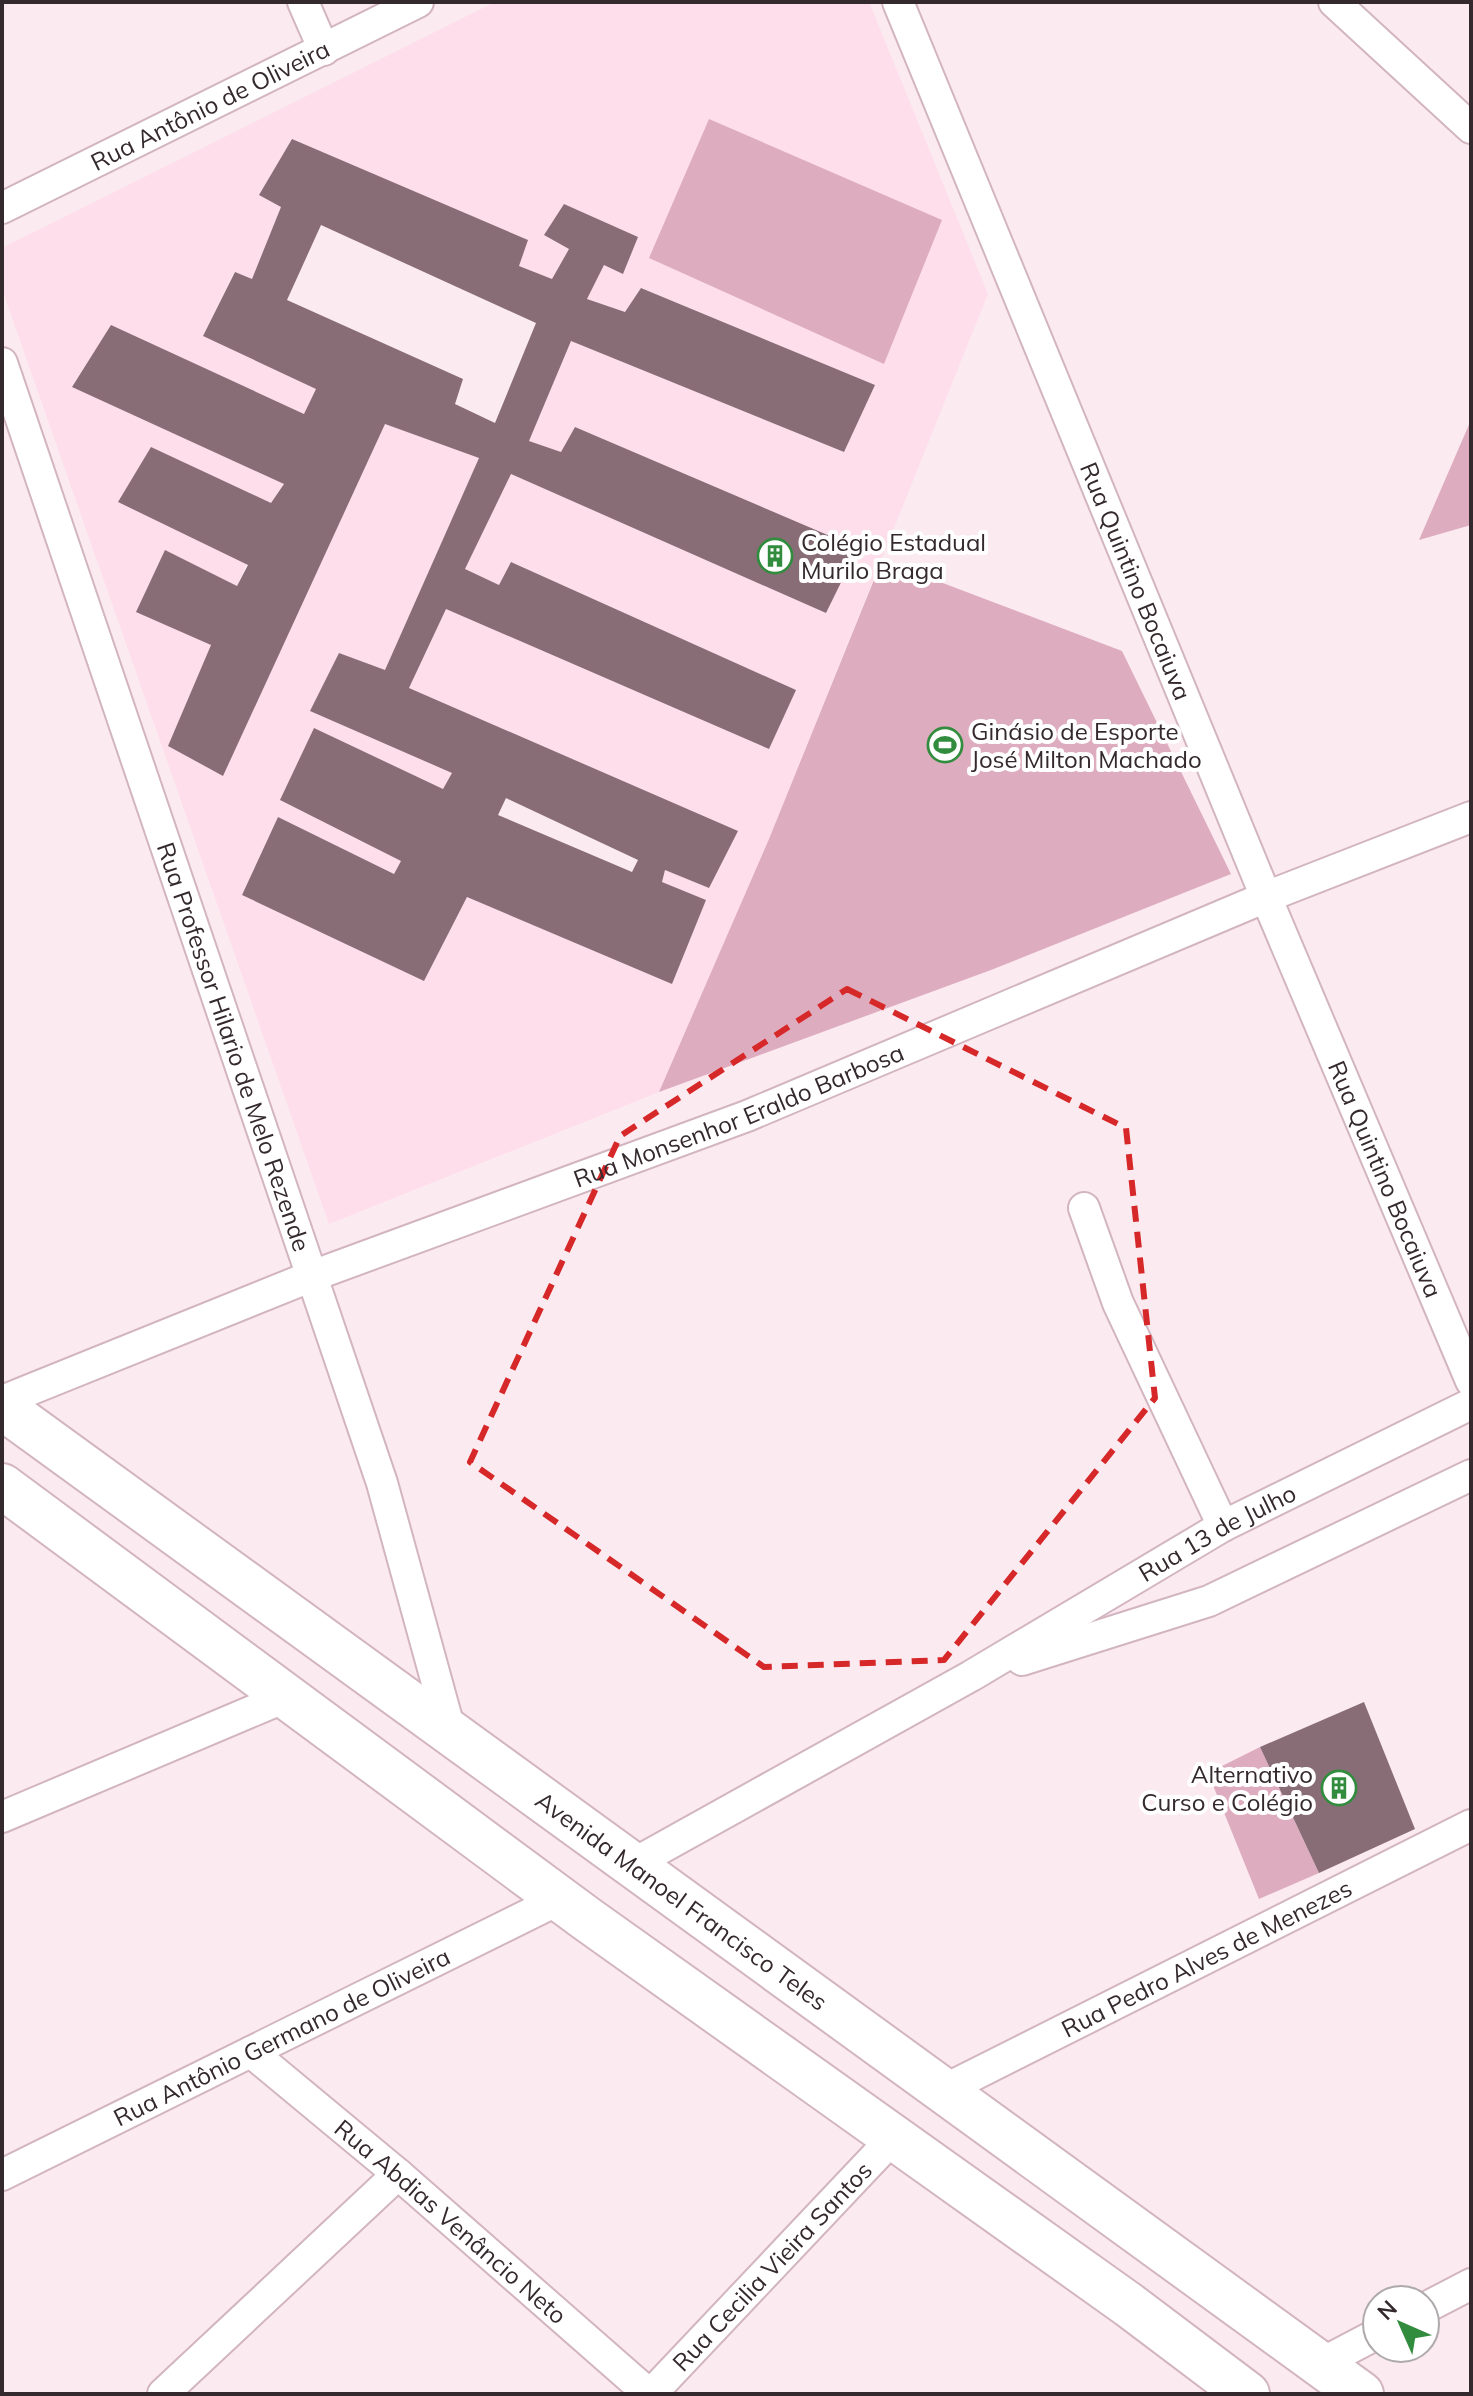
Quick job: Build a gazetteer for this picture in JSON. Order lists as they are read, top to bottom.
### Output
{
  "streets": {
    "main road": ["Avenida Manoel Francisco Teles"],
    "street": [
      "Rua Antônio de Oliveira",
      "Rua Quintino Bocaiuva",
      "Rua Professor Hilario de Melo Rezende",
      "Rua Monsenhor Eraldo Barbosa",
      "Rua 13 de Julho",
      "Rua Pedro Alves de Menezes",
      "Rua Antônio Germano de Oliveira",
      "Rua Abdias Venâncio Neto",
      "Rua Cecilia Vieira Santos"
    ]
  },
  "crossings": [
    ["Rua Quintino Bocaiuva", "Rua Monsenhor Eraldo Barbosa"],
    ["Rua Professor Hilario de Melo Rezende", "Rua Monsenhor Eraldo Barbosa"],
    ["Rua Professor Hilario de Melo Rezende", "Avenida Manoel Francisco Teles"],
    ["Rua Monsenhor Eraldo Barbosa", "Avenida Manoel Francisco Teles"],
    ["Rua 13 de Julho", "Avenida Manoel Francisco Teles"],
    ["Avenida Manoel Francisco Teles", "Rua Pedro Alves de Menezes"],
    ["Rua Antônio Germano de Oliveira", "Rua Abdias Venâncio Neto"],
    ["Rua Abdias Venâncio Neto", "Rua Cecilia Vieira Santos"]
  ],
  "places": {
    "building": ["Colégio Estadual Murilo Braga", "Alternativo Curso e Colégio"],
    "sports": ["Ginásio de Esporte José Milton Machado"]
  },
  "north": "top left"
}
